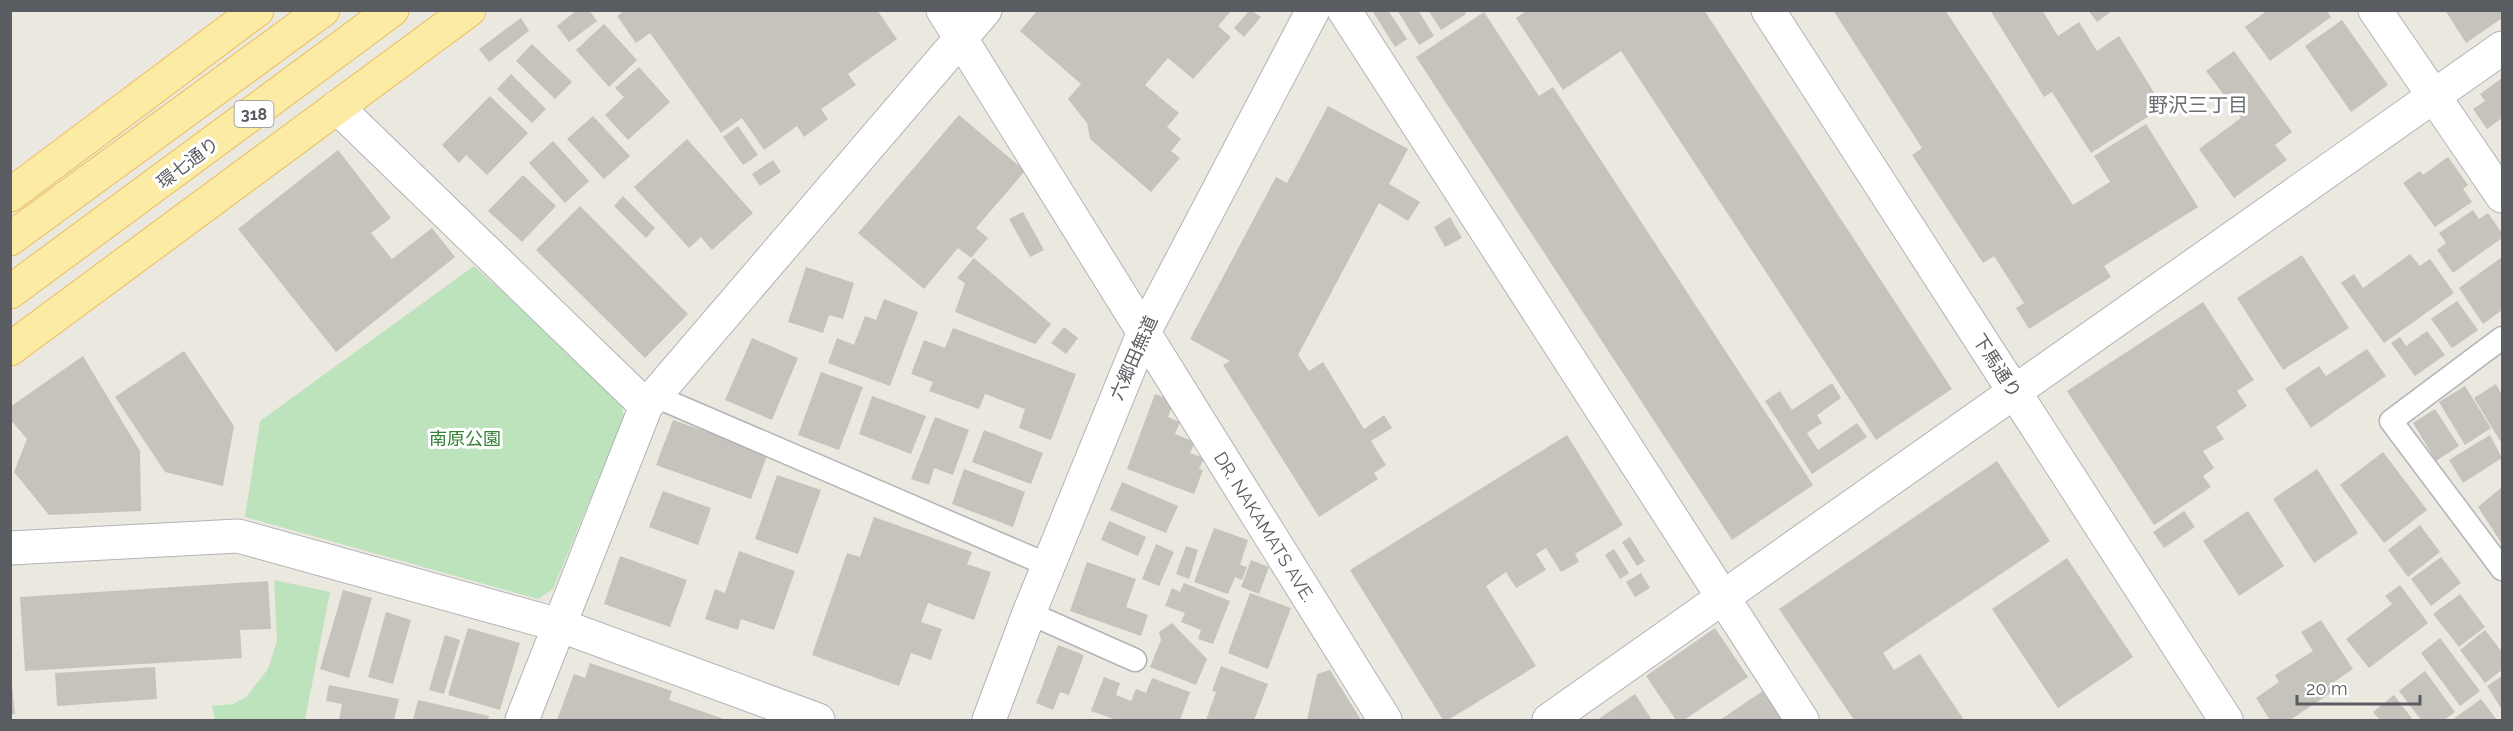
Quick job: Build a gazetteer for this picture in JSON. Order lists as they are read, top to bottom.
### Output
{
  "streets": {
    "main road": ["318", "環七通り"],
    "street": ["六郷田無道", "下馬通り", "DR. NAKAMATS AVE."]
  },
  "crossings": [
    ["六郷田無道", "DR. NAKAMATS AVE."]
  ],
  "districts": ["野沢三丁目"],
  "parks": ["南原公園"],
  "scale_bar": "20 m"
}
